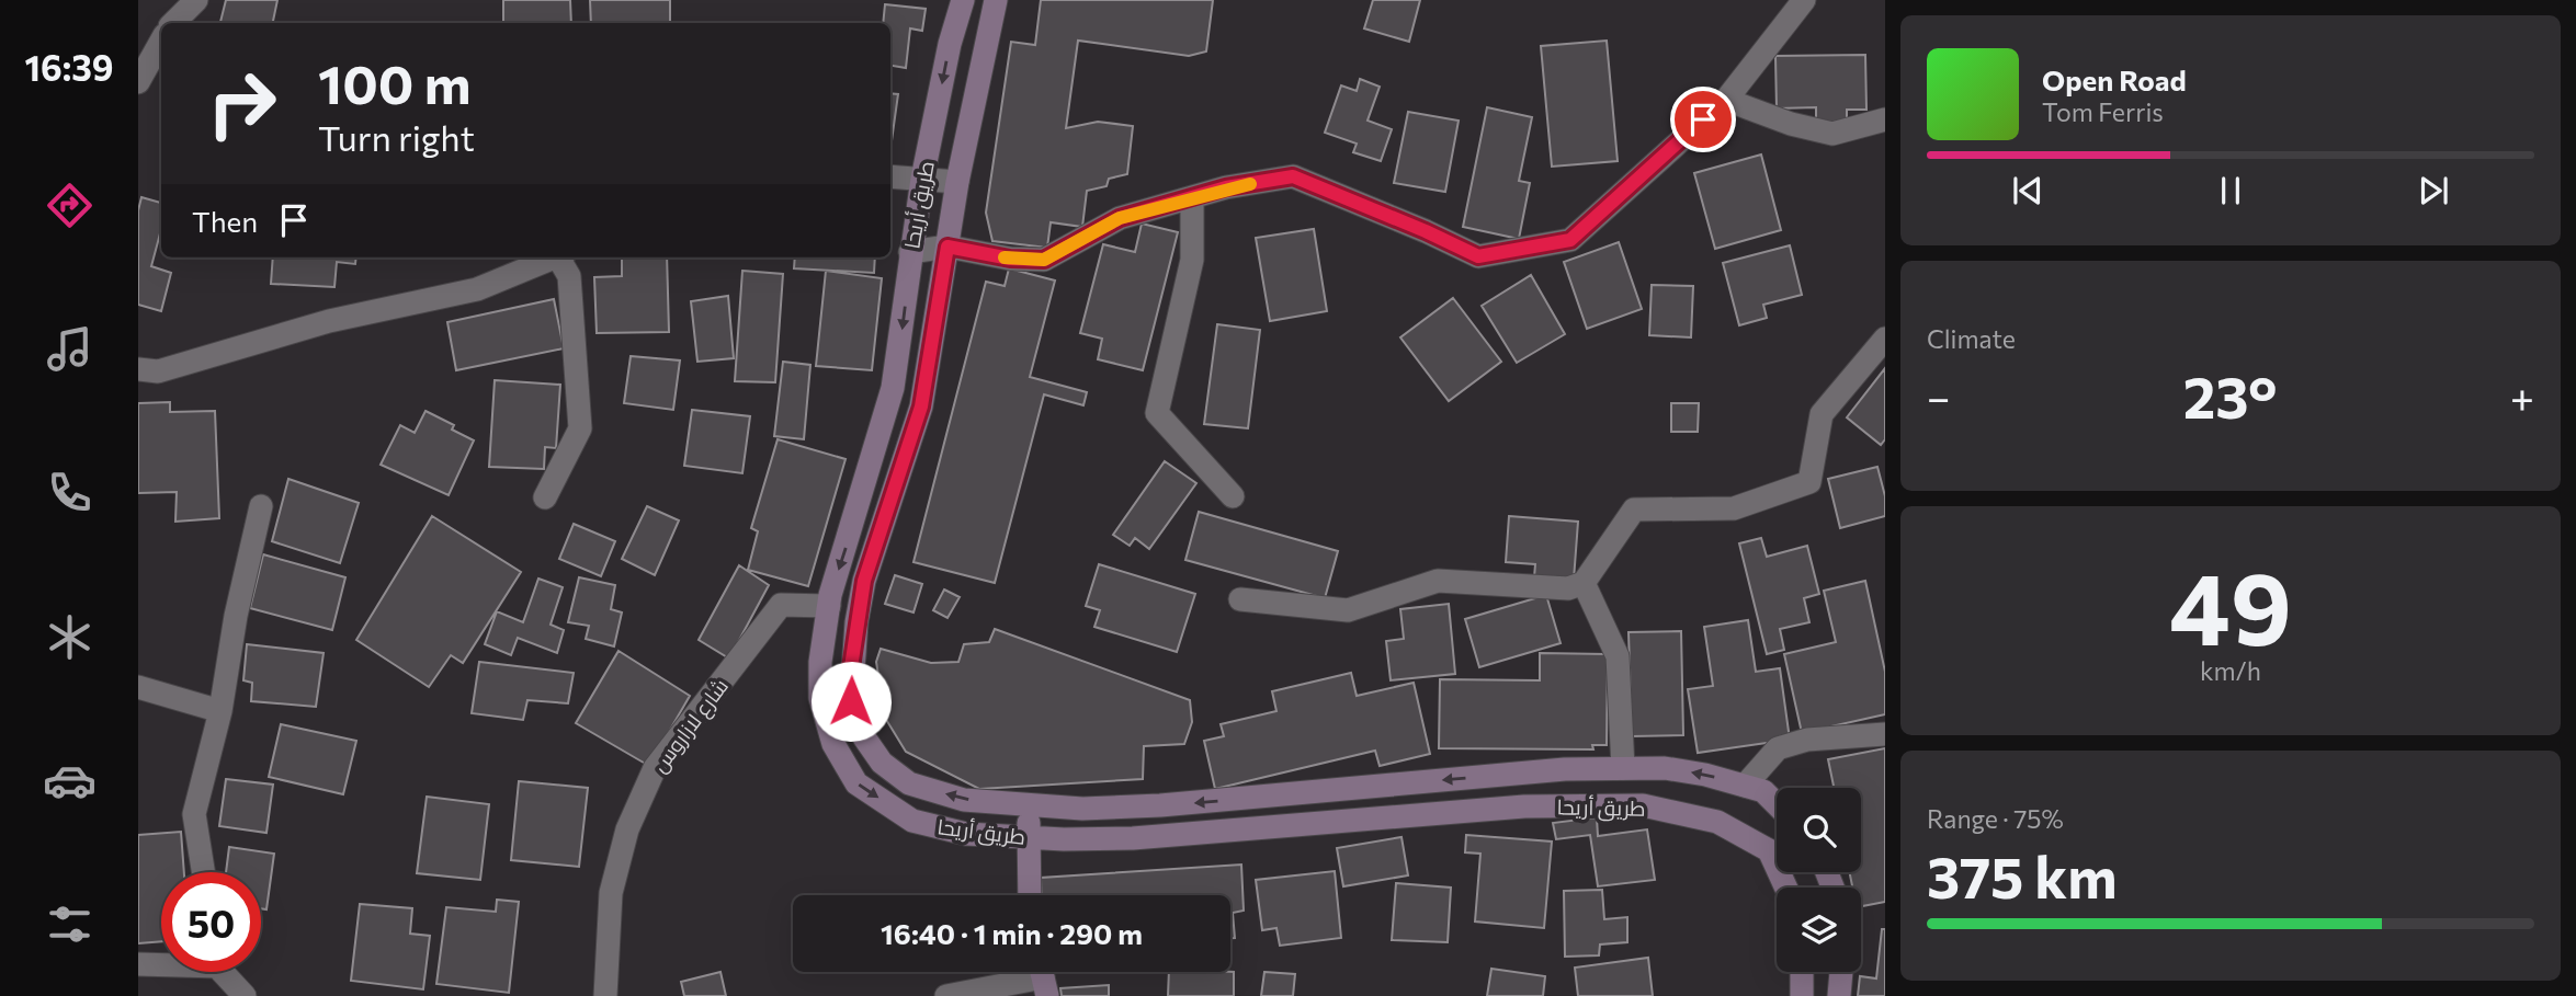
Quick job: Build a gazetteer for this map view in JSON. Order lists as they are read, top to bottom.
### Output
{
  "streets": {
    "main road": ["طريق أريحا"],
    "street": ["شارع لازاروس"]
  },
  "crossings": [
    ["طريق أريحا", "شارع لازاروس"]
  ],
  "page": {
    "tabs": "16:39",
    "turn": ["100 m", "Turn right"],
    "song": ["Open Road", "Tom Ferris"],
    "then": "Then",
    "tile": [
      "Climate",
      ["49", "km/h"],
      ["Range · 75%", "375 km"]
    ],
    "heat": ["−", "23°", "+"],
    "limit": "50",
    "trip": "16:40 · 1 min · 290 m"
  }
}
